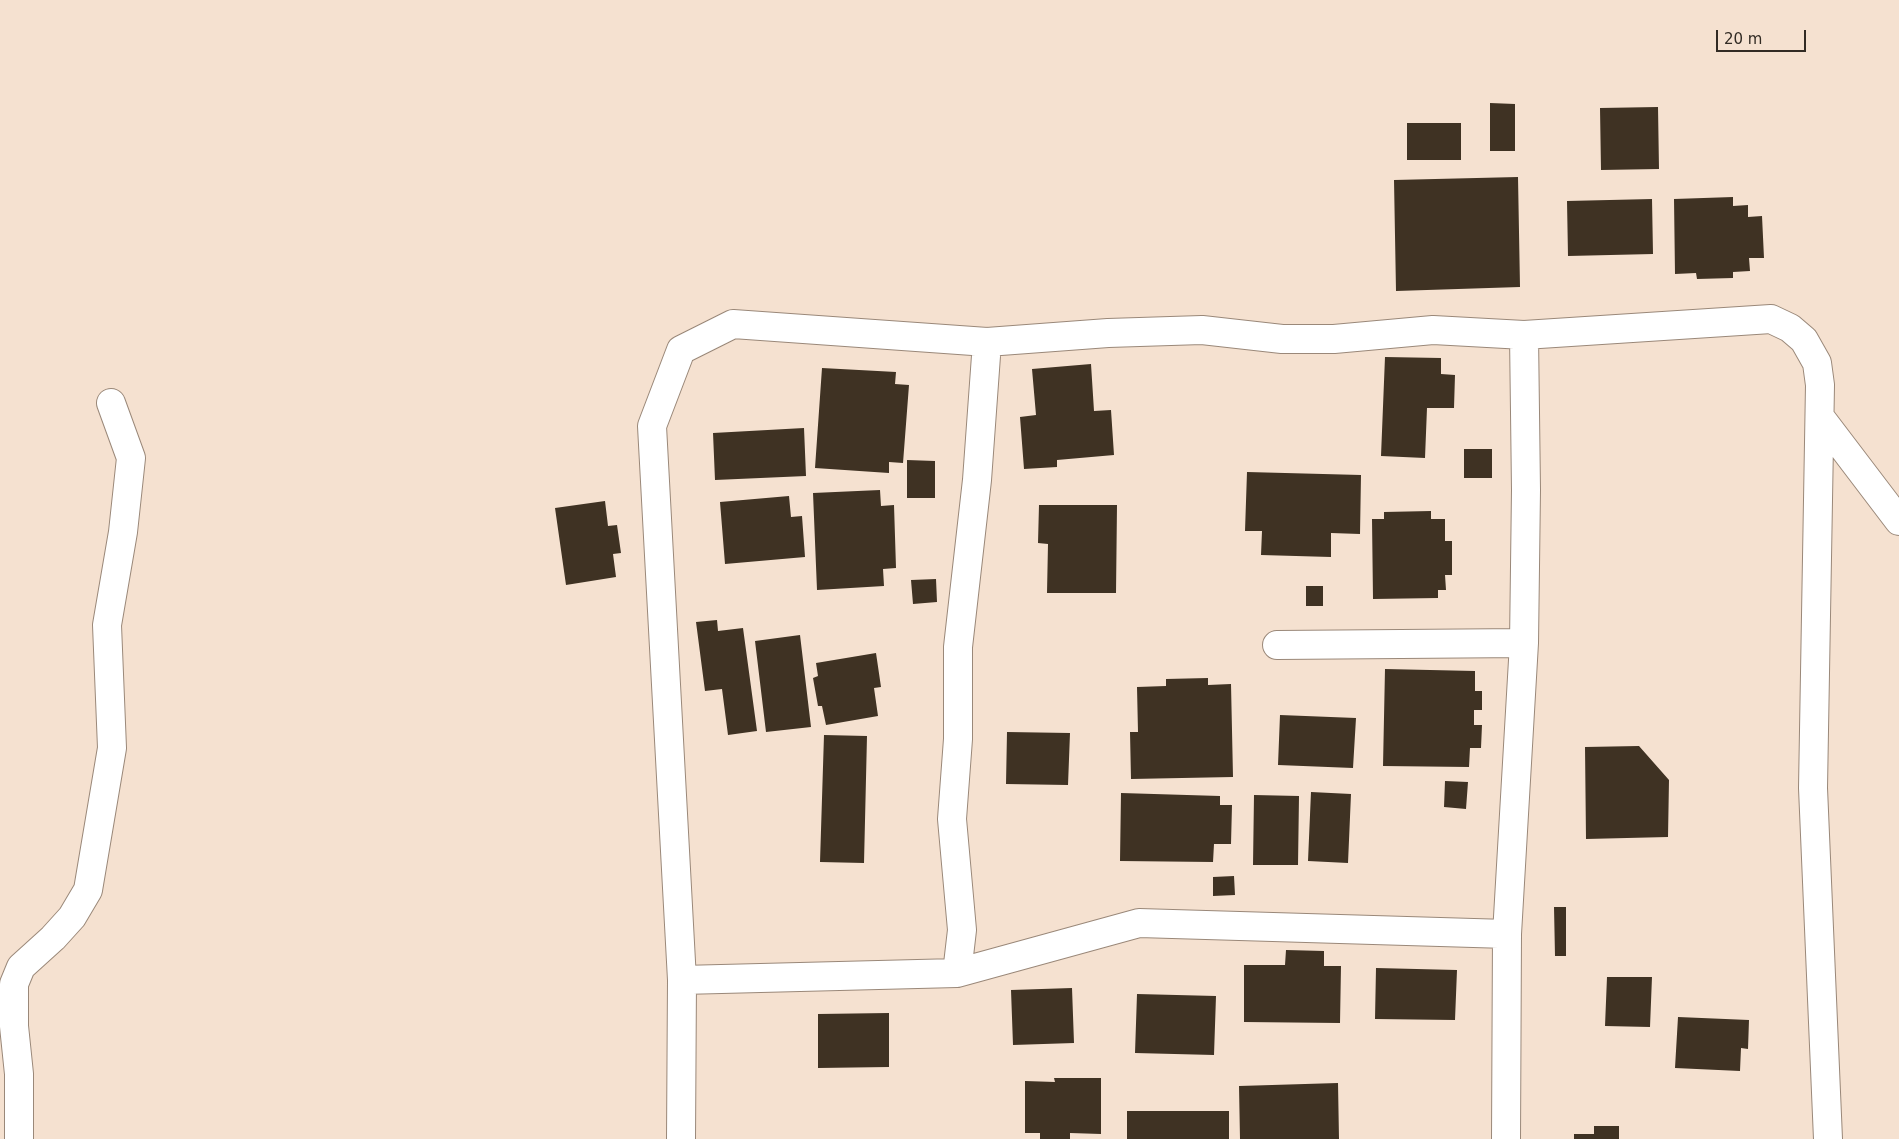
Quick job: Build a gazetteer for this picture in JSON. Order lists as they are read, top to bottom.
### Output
{
  "scale_bar": "20 m"
}
